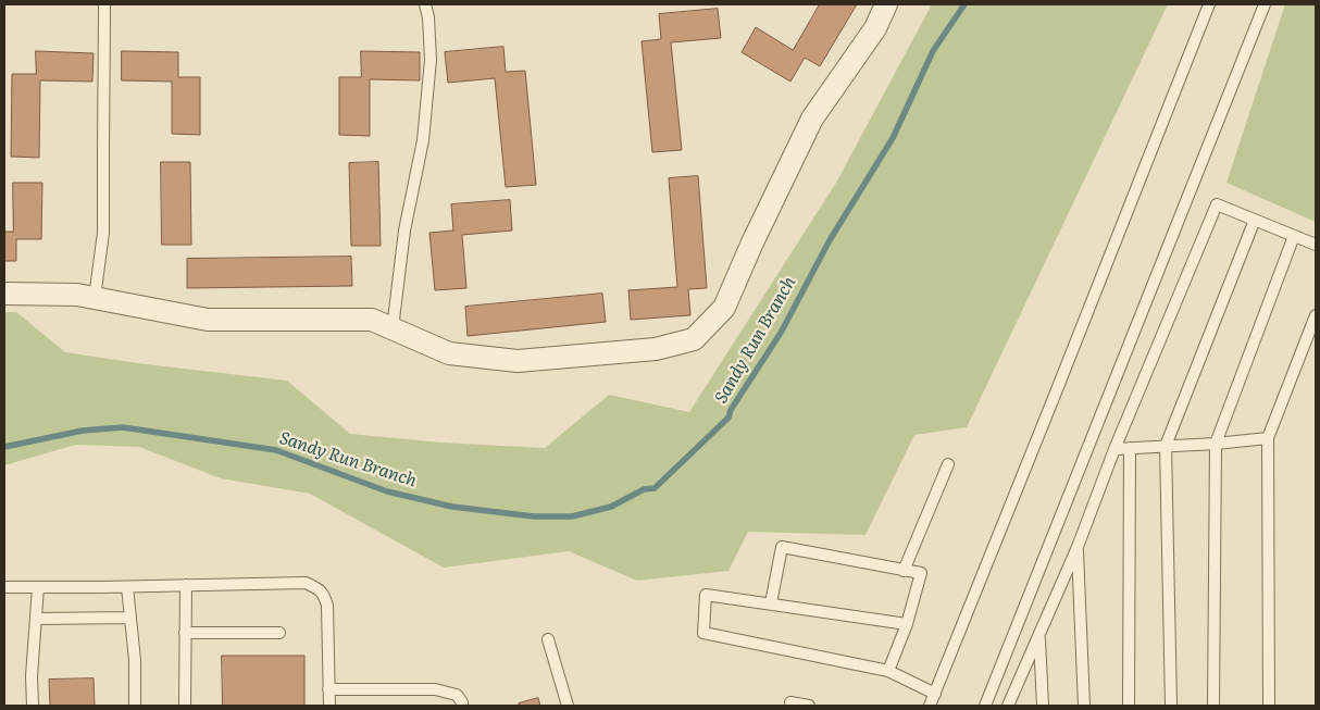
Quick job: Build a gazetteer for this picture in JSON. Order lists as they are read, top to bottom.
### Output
{
  "water": ["Sandy Run Branch"]
}
